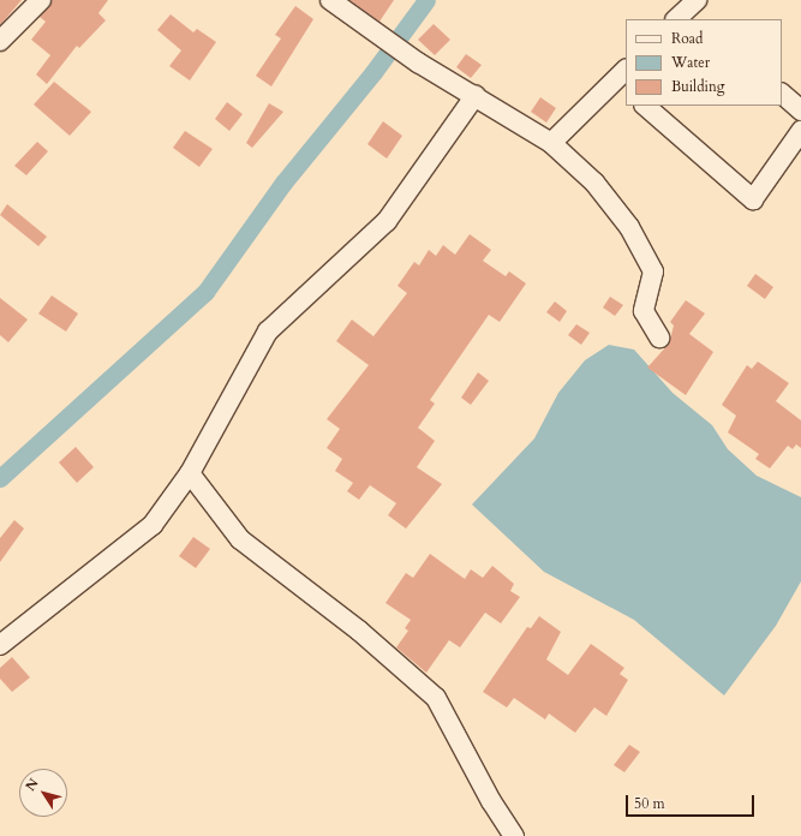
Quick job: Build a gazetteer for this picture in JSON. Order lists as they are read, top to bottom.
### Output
{
  "legend": ["Road", "Water", "Building"],
  "scale_bar": "50 m",
  "north": "top left"
}
